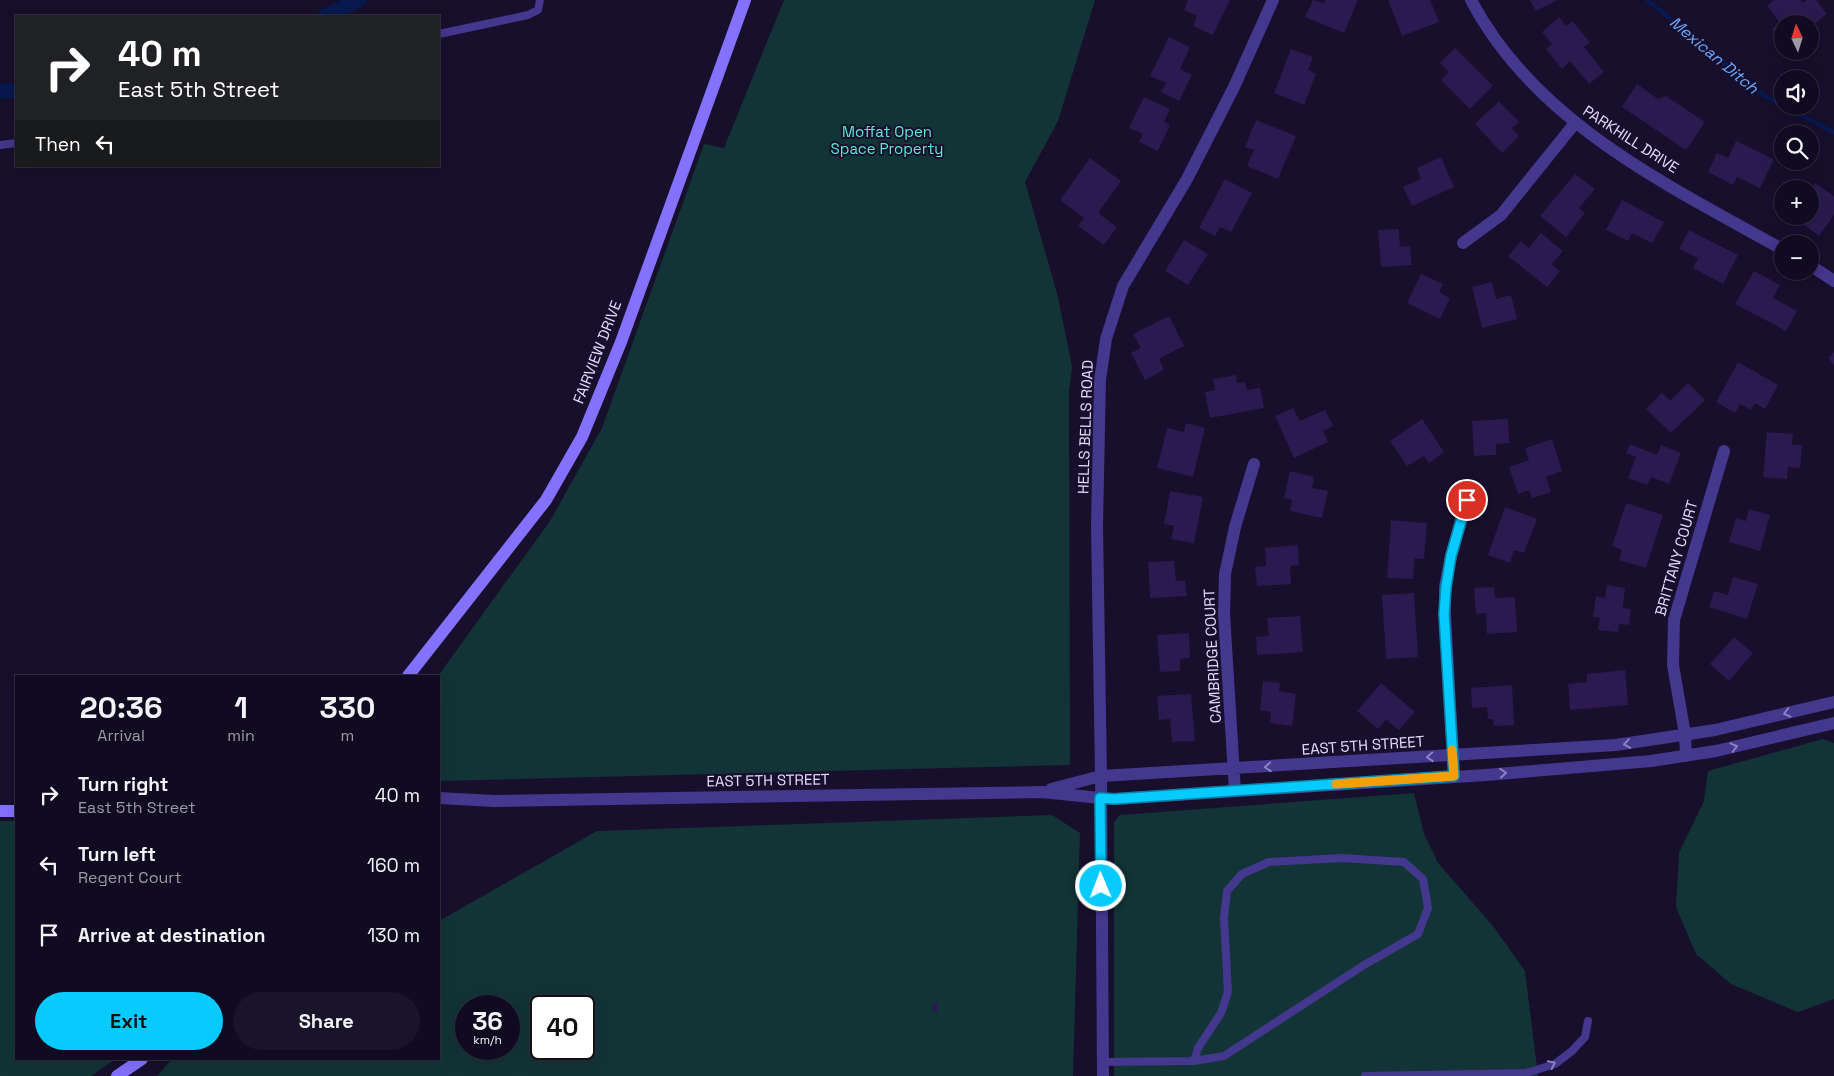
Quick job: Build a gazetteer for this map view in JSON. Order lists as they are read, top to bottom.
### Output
{
  "streets": {
    "main road": ["FAIRVIEW DRIVE"],
    "street": [
      "PARKHILL DRIVE",
      "HELLS BELLS ROAD",
      "BRITTANY COURT",
      "CAMBRIDGE COURT",
      "EAST 5TH STREET"
    ]
  },
  "crossings": [
    ["HELLS BELLS ROAD", "EAST 5TH STREET"],
    ["BRITTANY COURT", "EAST 5TH STREET"],
    ["CAMBRIDGE COURT", "EAST 5TH STREET"]
  ],
  "water": ["Mexican Ditch"],
  "parks": ["Moffat Open Space Property"],
  "north": "top",
  "page": {
    "map_buttons": ["+", "−"],
    "turn": ["40 m", "East 5th Street"],
    "then": "Then",
    "eta": [
      "20:36",
      "Arrival",
      "1",
      "min",
      "330",
      "m"
    ],
    "list": [
      {
        "name": "Turn right",
        "note": "East 5th Street",
        "value": "40 m"
      },
      {
        "name": "Turn left",
        "note": "Regent Court",
        "value": "160 m"
      },
      {
        "name": "Arrive at destination",
        "value": "130 m"
      }
    ],
    "buttons": ["Exit", "Share"],
    "speed": "36 km/h",
    "limit": "40"
  }
}
